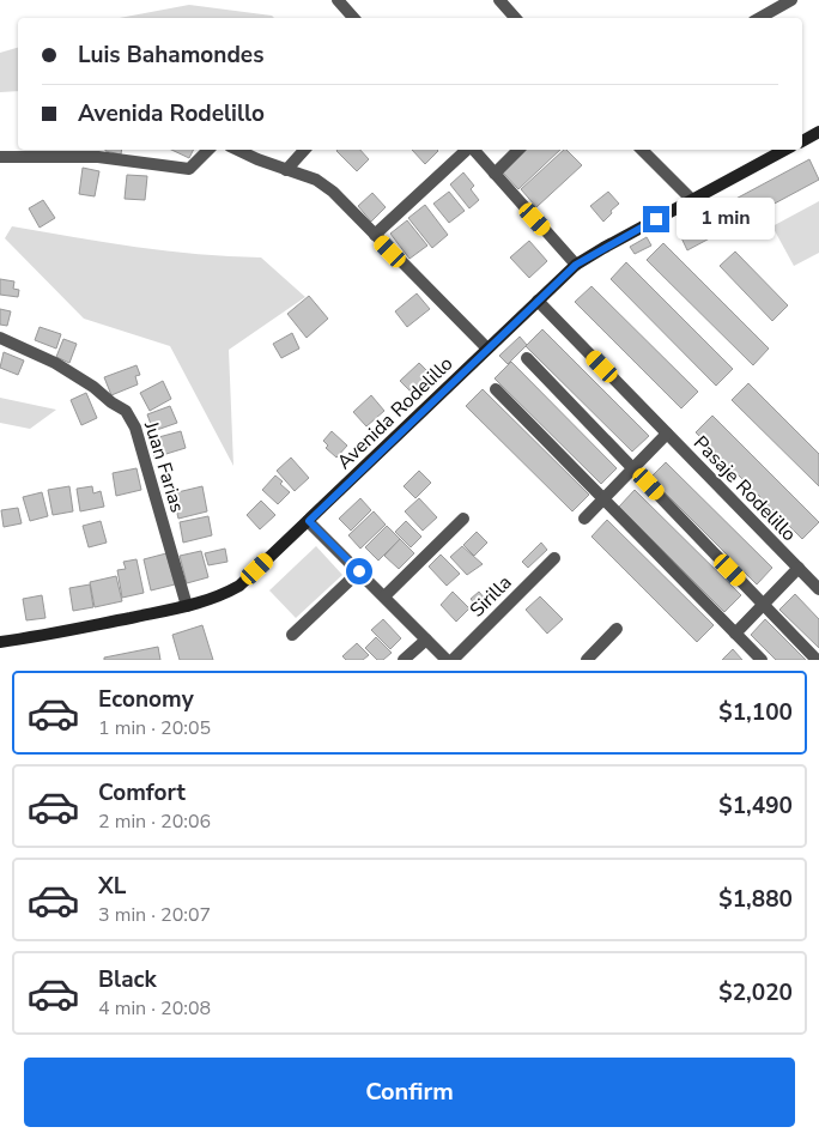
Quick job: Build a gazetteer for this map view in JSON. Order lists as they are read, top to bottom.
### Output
{
  "streets": {
    "street": [
      "Avenida Rodelillo",
      "Juan Farias",
      "Pasaje Rodelillo",
      "Sirilla"
    ]
  },
  "crossings": [
    ["Avenida Rodelillo", "Juan Farias"],
    ["Avenida Rodelillo", "Pasaje Rodelillo"]
  ],
  "page": {
    "banner": ["Luis Bahamondes", "Avenida Rodelillo"],
    "bubble": "1 min",
    "list": [
      {
        "name": "Economy",
        "note": "1 min · 20:05",
        "value": "$1,100"
      },
      {
        "name": "Comfort",
        "note": "2 min · 20:06",
        "value": "$1,490"
      },
      {
        "name": "XL",
        "note": "3 min · 20:07",
        "value": "$1,880"
      },
      {
        "name": "Black",
        "note": "4 min · 20:08",
        "value": "$2,020"
      }
    ],
    "buttons": "Confirm"
  }
}
